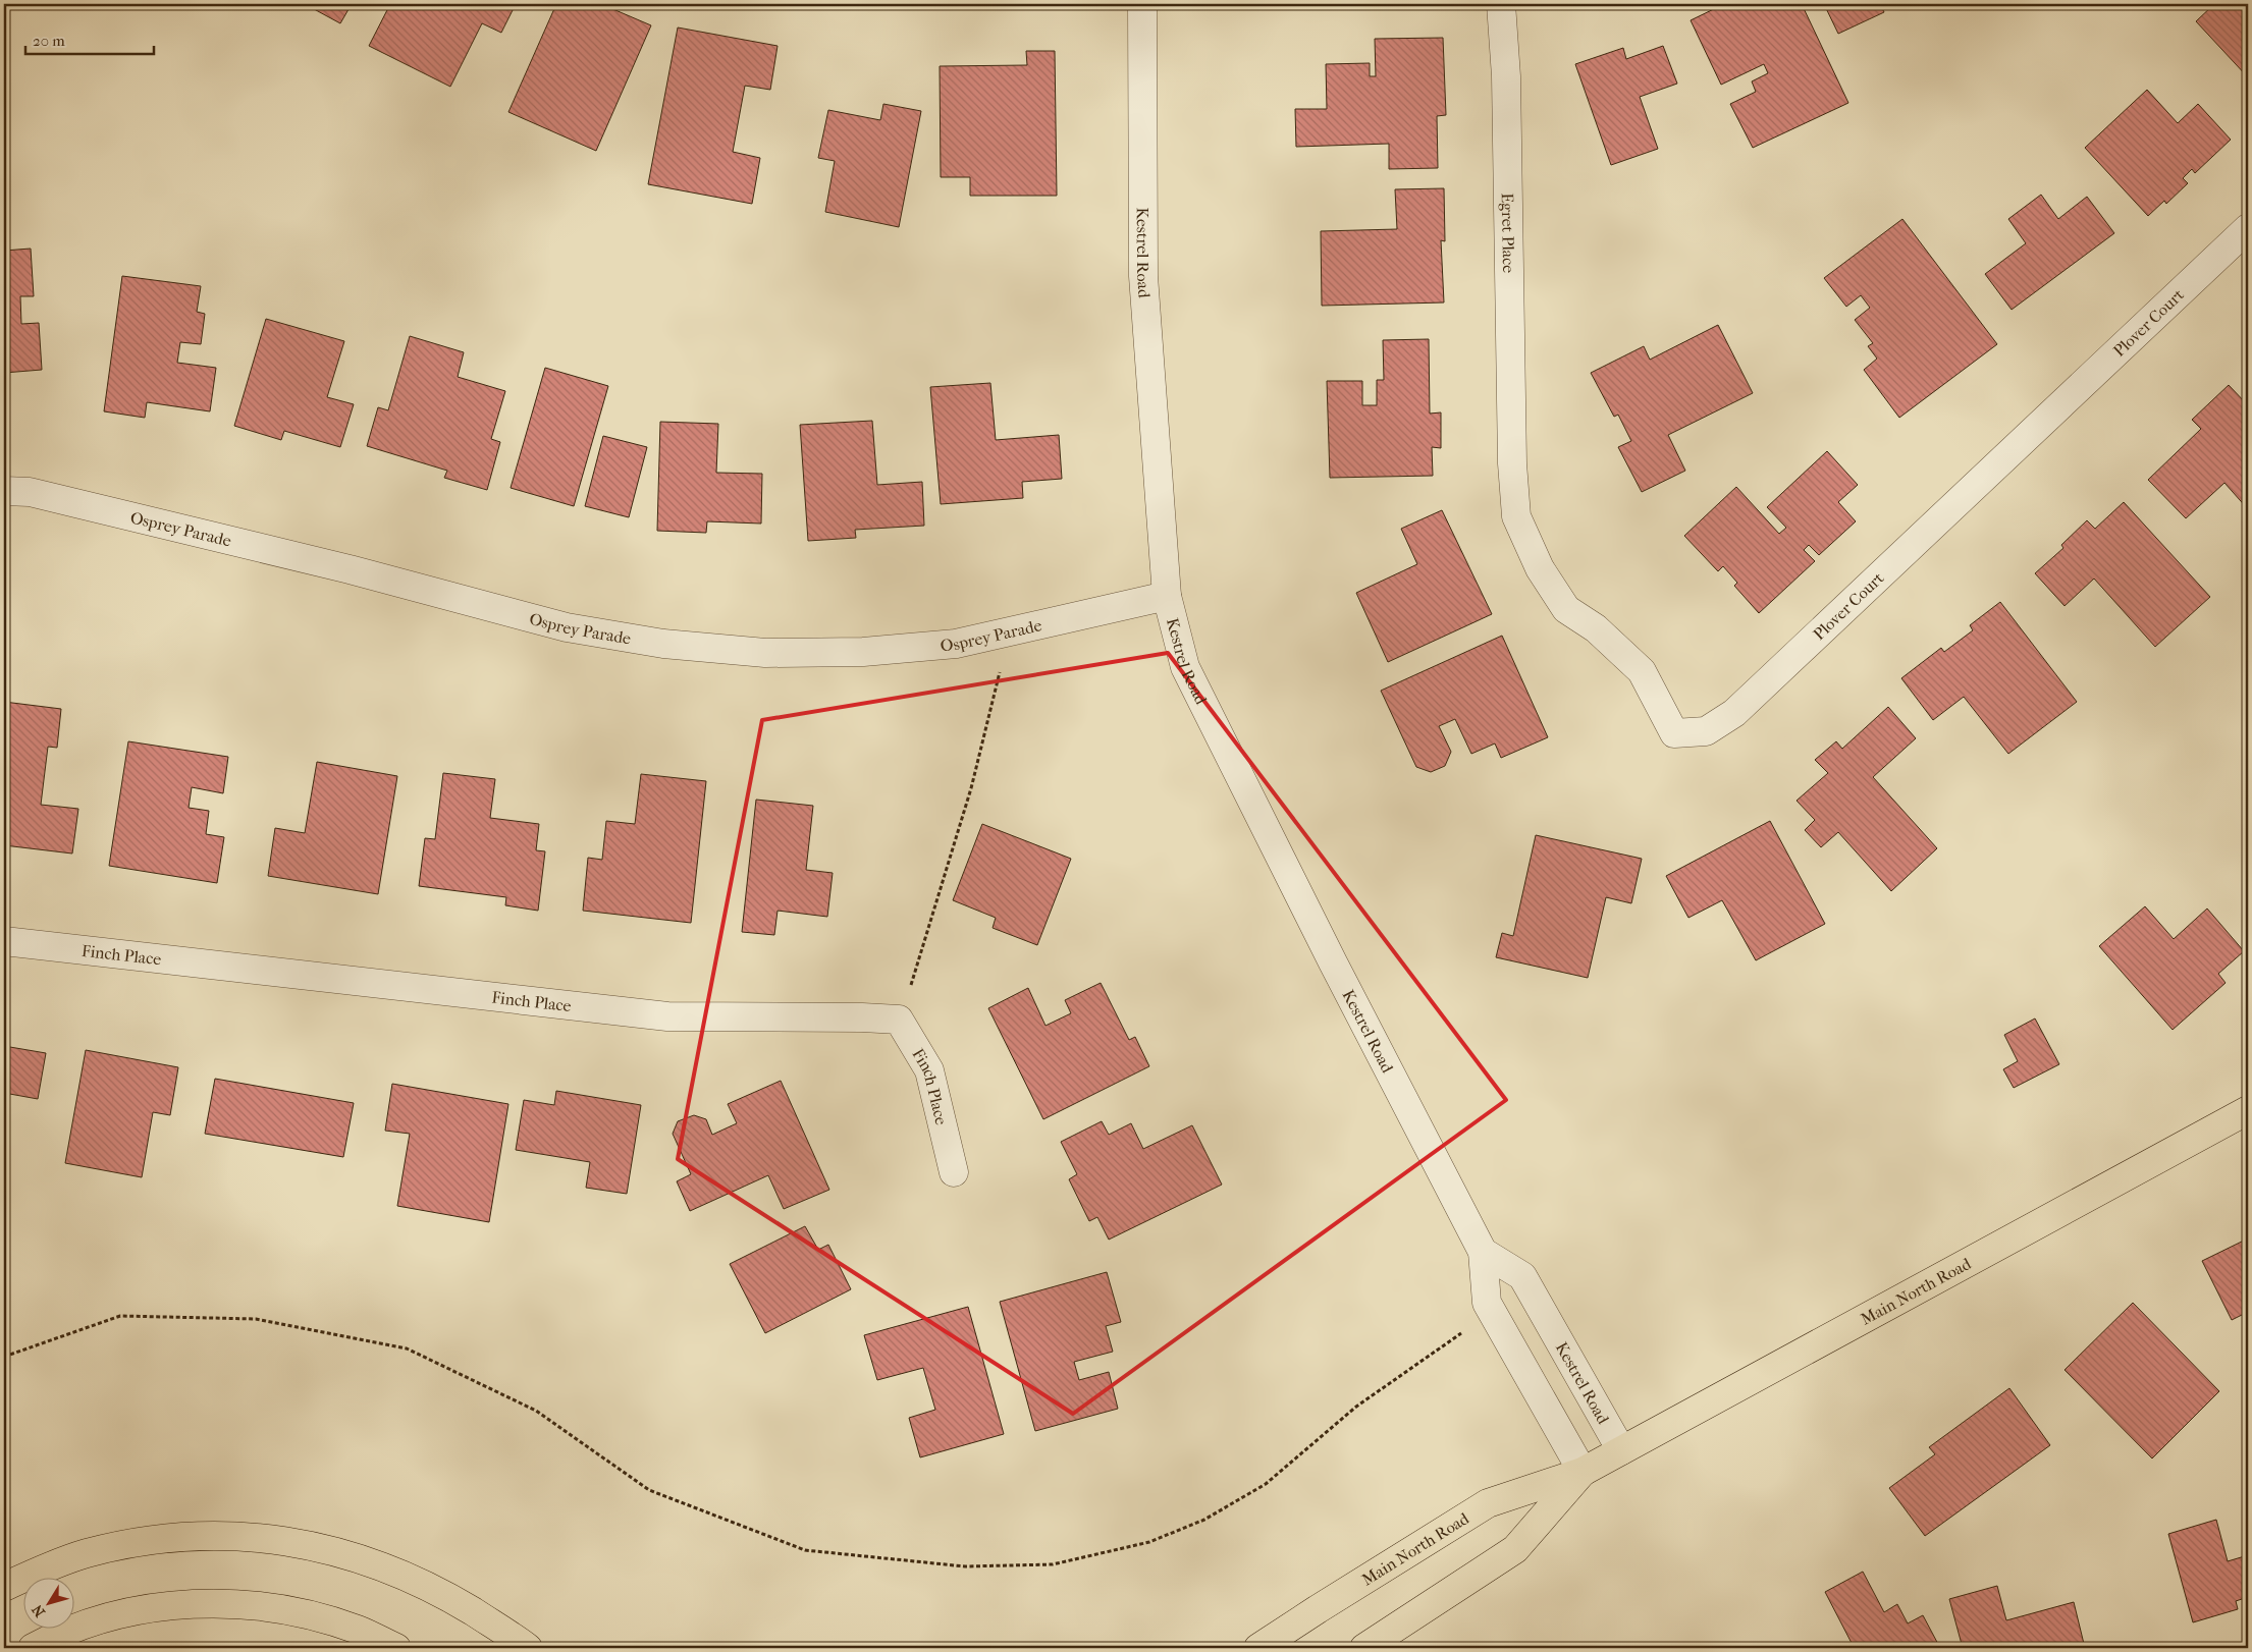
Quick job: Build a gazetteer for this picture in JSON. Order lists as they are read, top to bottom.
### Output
{
  "streets": {
    "main road": ["Main North Road"],
    "street": [
      "Egret Place",
      "Kestrel Road",
      "Plover Court",
      "Osprey Parade",
      "Finch Place"
    ]
  },
  "crossings": [
    ["Egret Place", "Plover Court"],
    ["Kestrel Road", "Osprey Parade"],
    ["Kestrel Road", "Main North Road"]
  ],
  "scale_bar": "20 m",
  "north": "bottom left"
}
